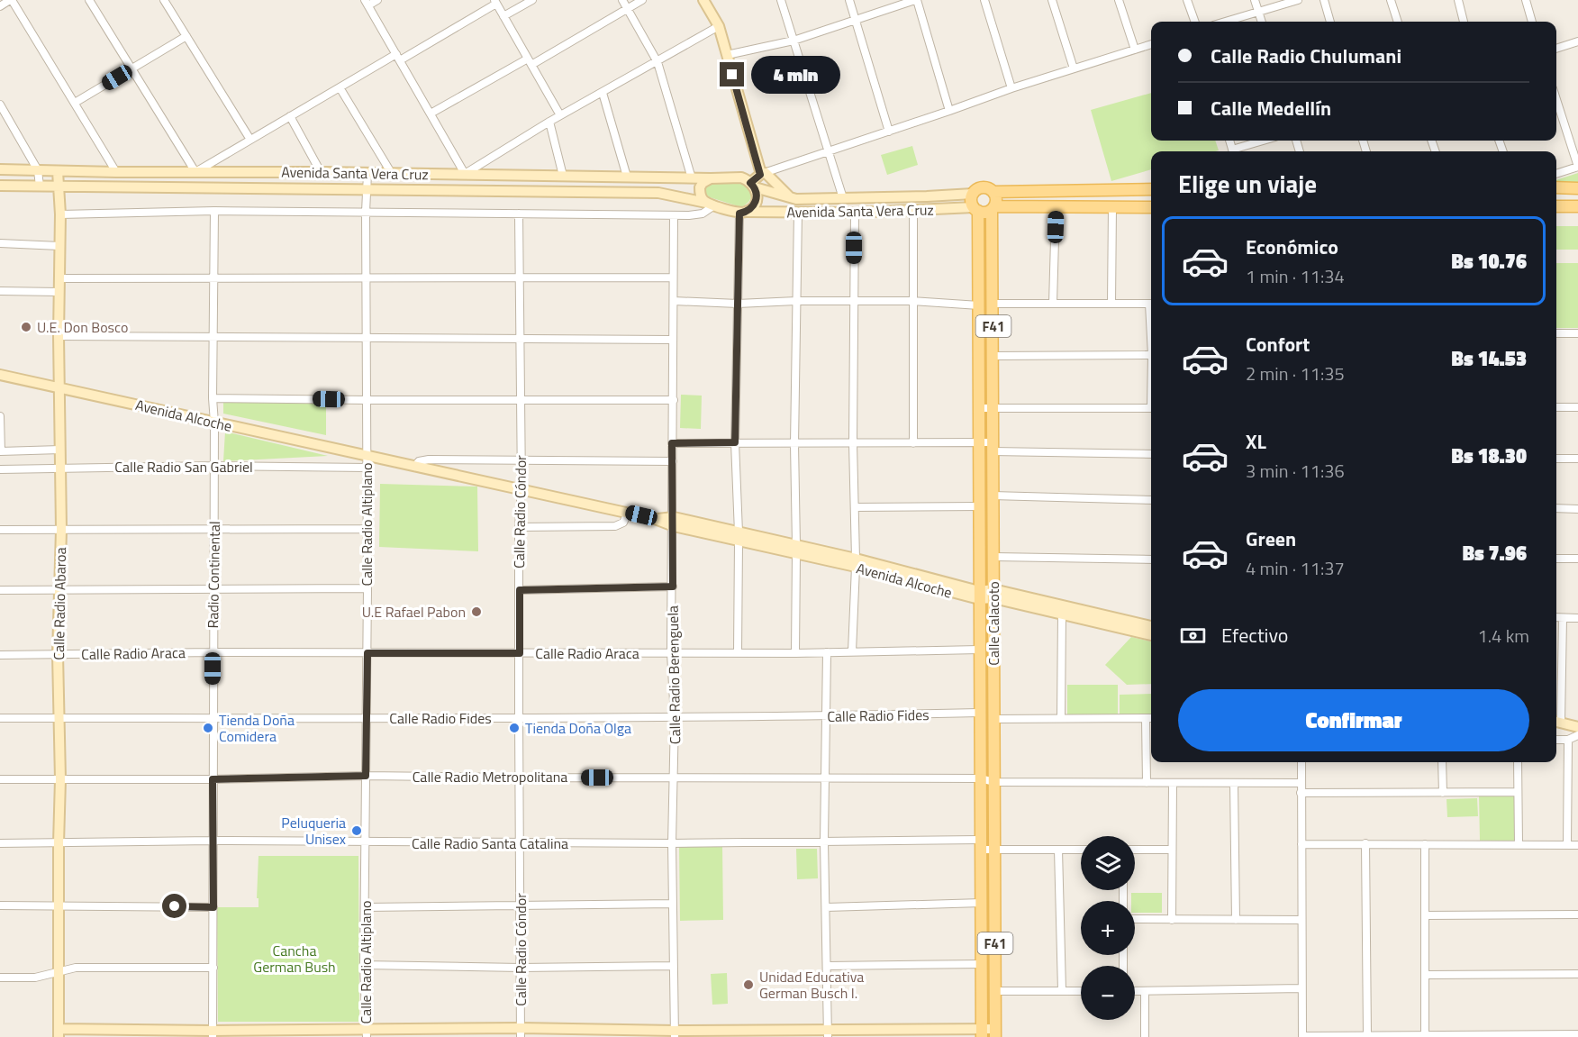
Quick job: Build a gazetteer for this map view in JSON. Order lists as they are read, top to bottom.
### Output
{
  "streets": {
    "main road": ["F41", "Calle Calacoto"],
    "street": [
      "Avenida Santa Vera Cruz",
      "Avenida Alcoche",
      "Calle Radio San Gabriel",
      "Calle Radio Cóndor",
      "Calle Radio Altiplano",
      "Radio Continental",
      "Calle Radio Abaroa",
      "Calle Radio Araca",
      "Calle Radio Berenguela",
      "Calle Radio Fides",
      "Calle Radio Metropolitana",
      "Calle Radio Santa Catalina"
    ]
  },
  "crossings": [
    ["Avenida Santa Vera Cruz", "Calle Radio Altiplano"],
    ["Avenida Santa Vera Cruz", "Calle Radio Abaroa"],
    ["Avenida Santa Vera Cruz", "Calle Calacoto"],
    ["Avenida Alcoche", "Calle Radio Cóndor"],
    ["Avenida Alcoche", "Calle Radio Altiplano"],
    ["Avenida Alcoche", "Radio Continental"],
    ["Avenida Alcoche", "Calle Radio Abaroa"],
    ["Avenida Alcoche", "Calle Calacoto"],
    ["Avenida Alcoche", "Calle Radio Berenguela"],
    ["Calle Radio San Gabriel", "Calle Radio Altiplano"],
    ["Calle Radio San Gabriel", "Radio Continental"],
    ["Calle Radio San Gabriel", "Calle Radio Abaroa"],
    ["Calle Radio Cóndor", "Calle Radio Araca"],
    ["Calle Radio Cóndor", "Calle Radio Fides"],
    ["Calle Radio Cóndor", "Calle Radio Metropolitana"],
    ["Calle Radio Cóndor", "Calle Radio Santa Catalina"],
    ["Calle Radio Altiplano", "Calle Radio Araca"],
    ["Calle Radio Altiplano", "Calle Radio Fides"],
    ["Calle Radio Altiplano", "Calle Radio Metropolitana"],
    ["Calle Radio Altiplano", "Calle Radio Santa Catalina"],
    ["Radio Continental", "Calle Radio Araca"],
    ["Radio Continental", "Calle Radio Fides"],
    ["Radio Continental", "Calle Radio Metropolitana"],
    ["Radio Continental", "Calle Radio Santa Catalina"],
    ["Calle Radio Abaroa", "Calle Radio Araca"],
    ["Calle Radio Abaroa", "Calle Radio Fides"],
    ["Calle Radio Abaroa", "Calle Radio Metropolitana"],
    ["Calle Radio Abaroa", "Calle Radio Santa Catalina"],
    ["Calle Calacoto", "Calle Radio Araca"],
    ["Calle Calacoto", "Calle Radio Fides"],
    ["Calle Calacoto", "Calle Radio Metropolitana"],
    ["Calle Calacoto", "Calle Radio Santa Catalina"],
    ["Calle Radio Araca", "Calle Radio Berenguela"],
    ["Calle Radio Berenguela", "Calle Radio Fides"],
    ["Calle Radio Berenguela", "Calle Radio Metropolitana"],
    ["Calle Radio Berenguela", "Calle Radio Santa Catalina"]
  ],
  "parks": ["Cancha German Bush"],
  "places": [
    "U.E. Don Bosco",
    "U.E Rafael Pabon",
    "Tienda Doña Comidera",
    "Tienda Doña Olga",
    "Peluqueria Unisex",
    "Unidad Educativa German Busch I."
  ],
  "page": {
    "banner": ["Calle Radio Chulumani", "Calle Medellín"],
    "bubble": "4 min",
    "heading": "Elige un viaje",
    "list": [
      {
        "name": "Económico",
        "note": "1 min · 11:34",
        "value": "Bs 10.76"
      },
      {
        "name": "Confort",
        "note": "2 min · 11:35",
        "value": "Bs 14.53"
      },
      {
        "name": "XL",
        "note": "3 min · 11:36",
        "value": "Bs 18.30"
      },
      {
        "name": "Green",
        "note": "4 min · 11:37",
        "value": "Bs 7.96"
      }
    ],
    "pay": ["Efectivo", "1.4 km"],
    "buttons": "Confirmar",
    "map_buttons": ["+", "−"]
  }
}
